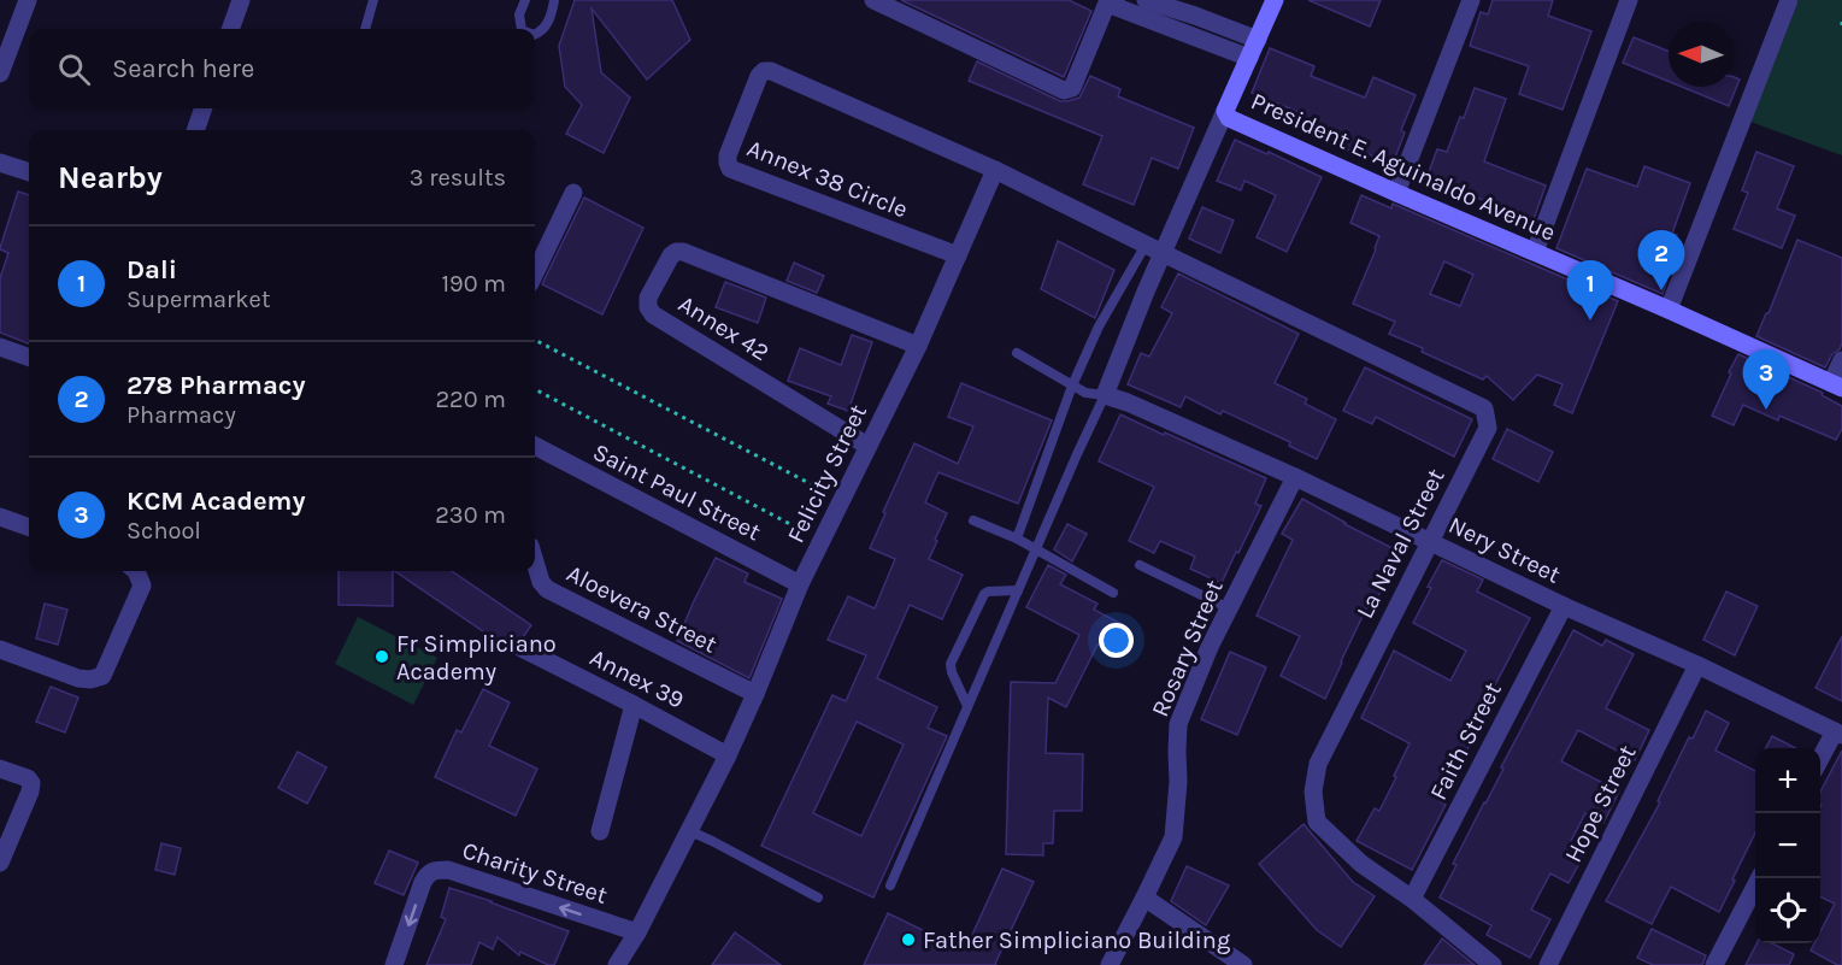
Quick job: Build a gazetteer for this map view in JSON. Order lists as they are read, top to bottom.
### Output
{
  "streets": {
    "main road": ["President E. Aguinaldo Avenue"],
    "street": [
      "Annex 38 Circle",
      "Annex 42",
      "Felicity Street",
      "Saint Paul Street",
      "La Naval Street",
      "Nery Street",
      "Aloevera Street",
      "Rosary Street",
      "Annex 39",
      "Faith Street",
      "Hope Street",
      "Charity Street"
    ]
  },
  "crossings": [
    ["Annex 38 Circle", "Felicity Street"],
    ["Annex 42", "Felicity Street"],
    ["Felicity Street", "Saint Paul Street"],
    ["Felicity Street", "Aloevera Street"],
    ["Felicity Street", "Annex 39"],
    ["Felicity Street", "Charity Street"],
    ["La Naval Street", "Nery Street"],
    ["La Naval Street", "Faith Street"],
    ["Nery Street", "Rosary Street"],
    ["Nery Street", "Faith Street"],
    ["Nery Street", "Hope Street"]
  ],
  "places": ["Fr Simpliciano Academy", "Father Simpliciano Building"],
  "north": "left",
  "page": {
    "search": "Search here",
    "heading": ["Nearby", "3 results"],
    "list": [
      {
        "mark": "1",
        "name": "Dali",
        "note": "Supermarket",
        "value": "190 m"
      },
      {
        "mark": "2",
        "name": "278 Pharmacy",
        "note": "Pharmacy",
        "value": "220 m"
      },
      {
        "mark": "3",
        "name": "KCM Academy",
        "note": "School",
        "value": "230 m"
      }
    ],
    "pins": ["2", "1", "3"],
    "map_buttons": ["+", "−"]
  }
}
